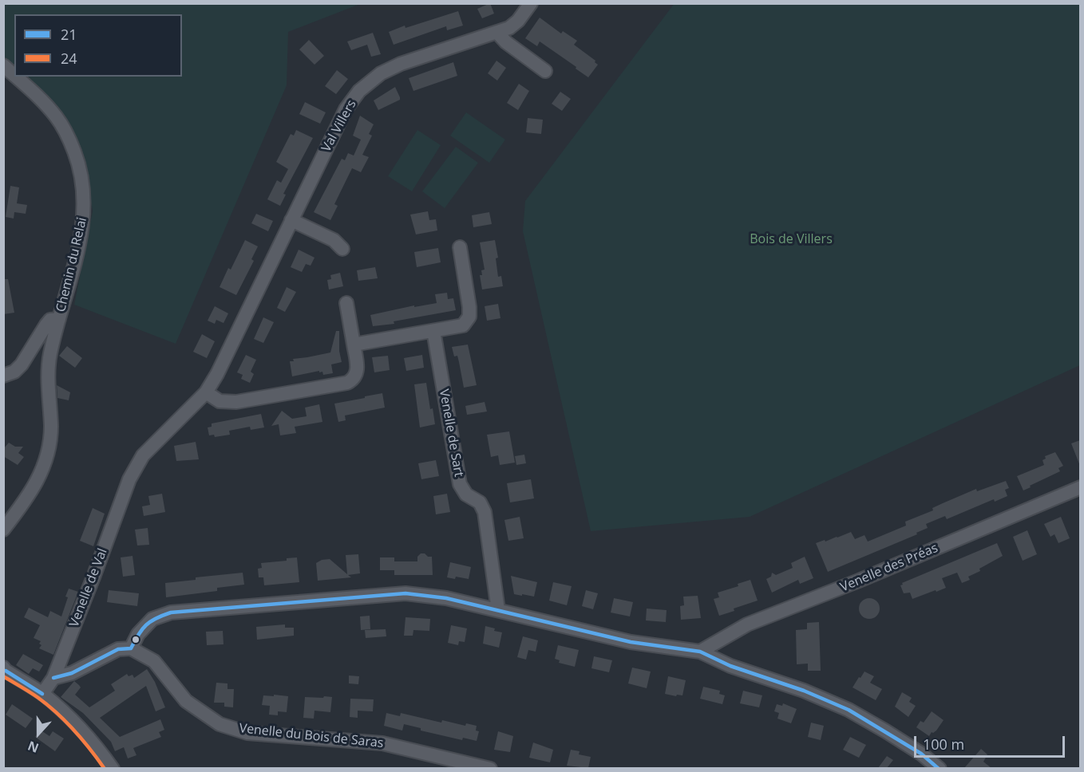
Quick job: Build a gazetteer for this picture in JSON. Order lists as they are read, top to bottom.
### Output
{
  "streets": {
    "street": [
      "Val Villers",
      "Chemin du Relai",
      "Venelle de Sart",
      "Venelle des Préas",
      "Venelle de Val",
      "Venelle du Bois de Saras"
    ]
  },
  "crossings": [
    ["Val Villers", "Venelle de Val"]
  ],
  "parks": ["Bois de Villers"],
  "lines": ["transit line 21", "transit line 24"],
  "legend": ["21", "24"],
  "scale_bar": "100 m",
  "north": "bottom"
}
